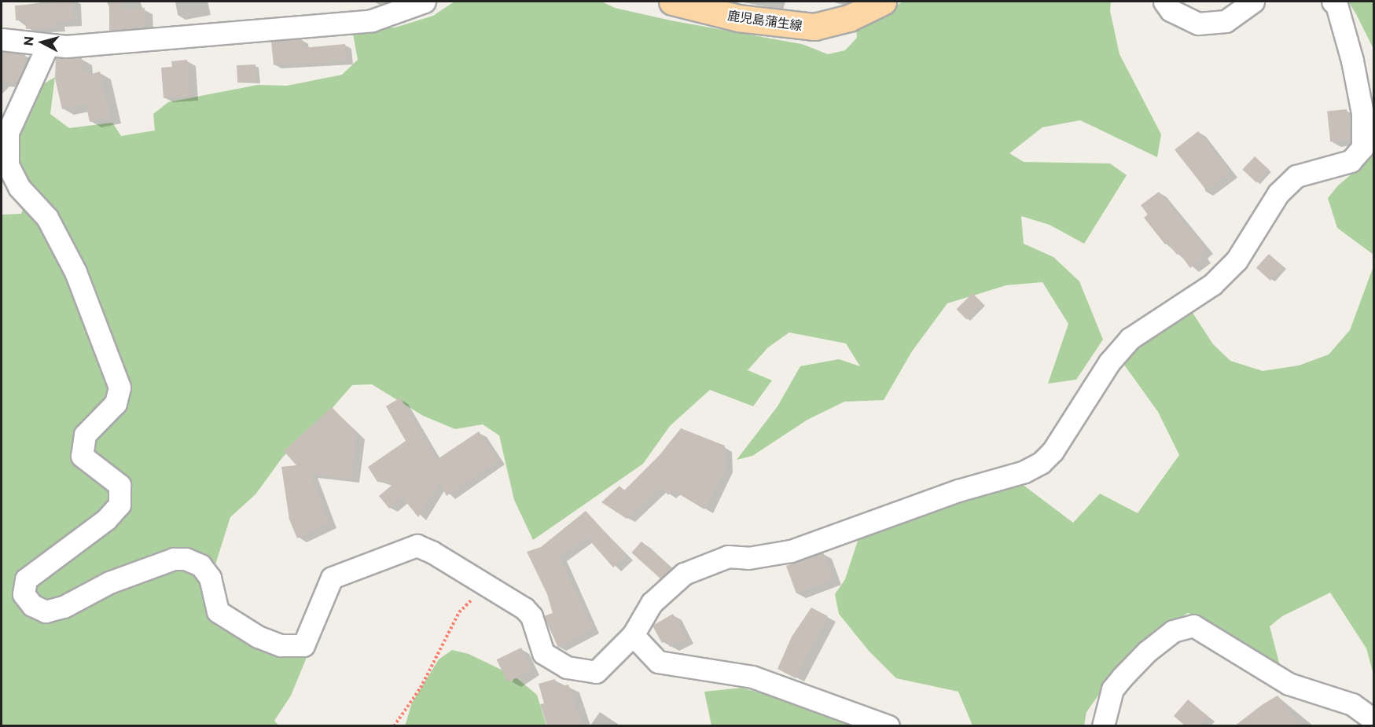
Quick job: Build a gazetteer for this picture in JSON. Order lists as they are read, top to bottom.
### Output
{
  "streets": {
    "main road": ["鹿児島蒲生線"]
  },
  "north": "left"
}
